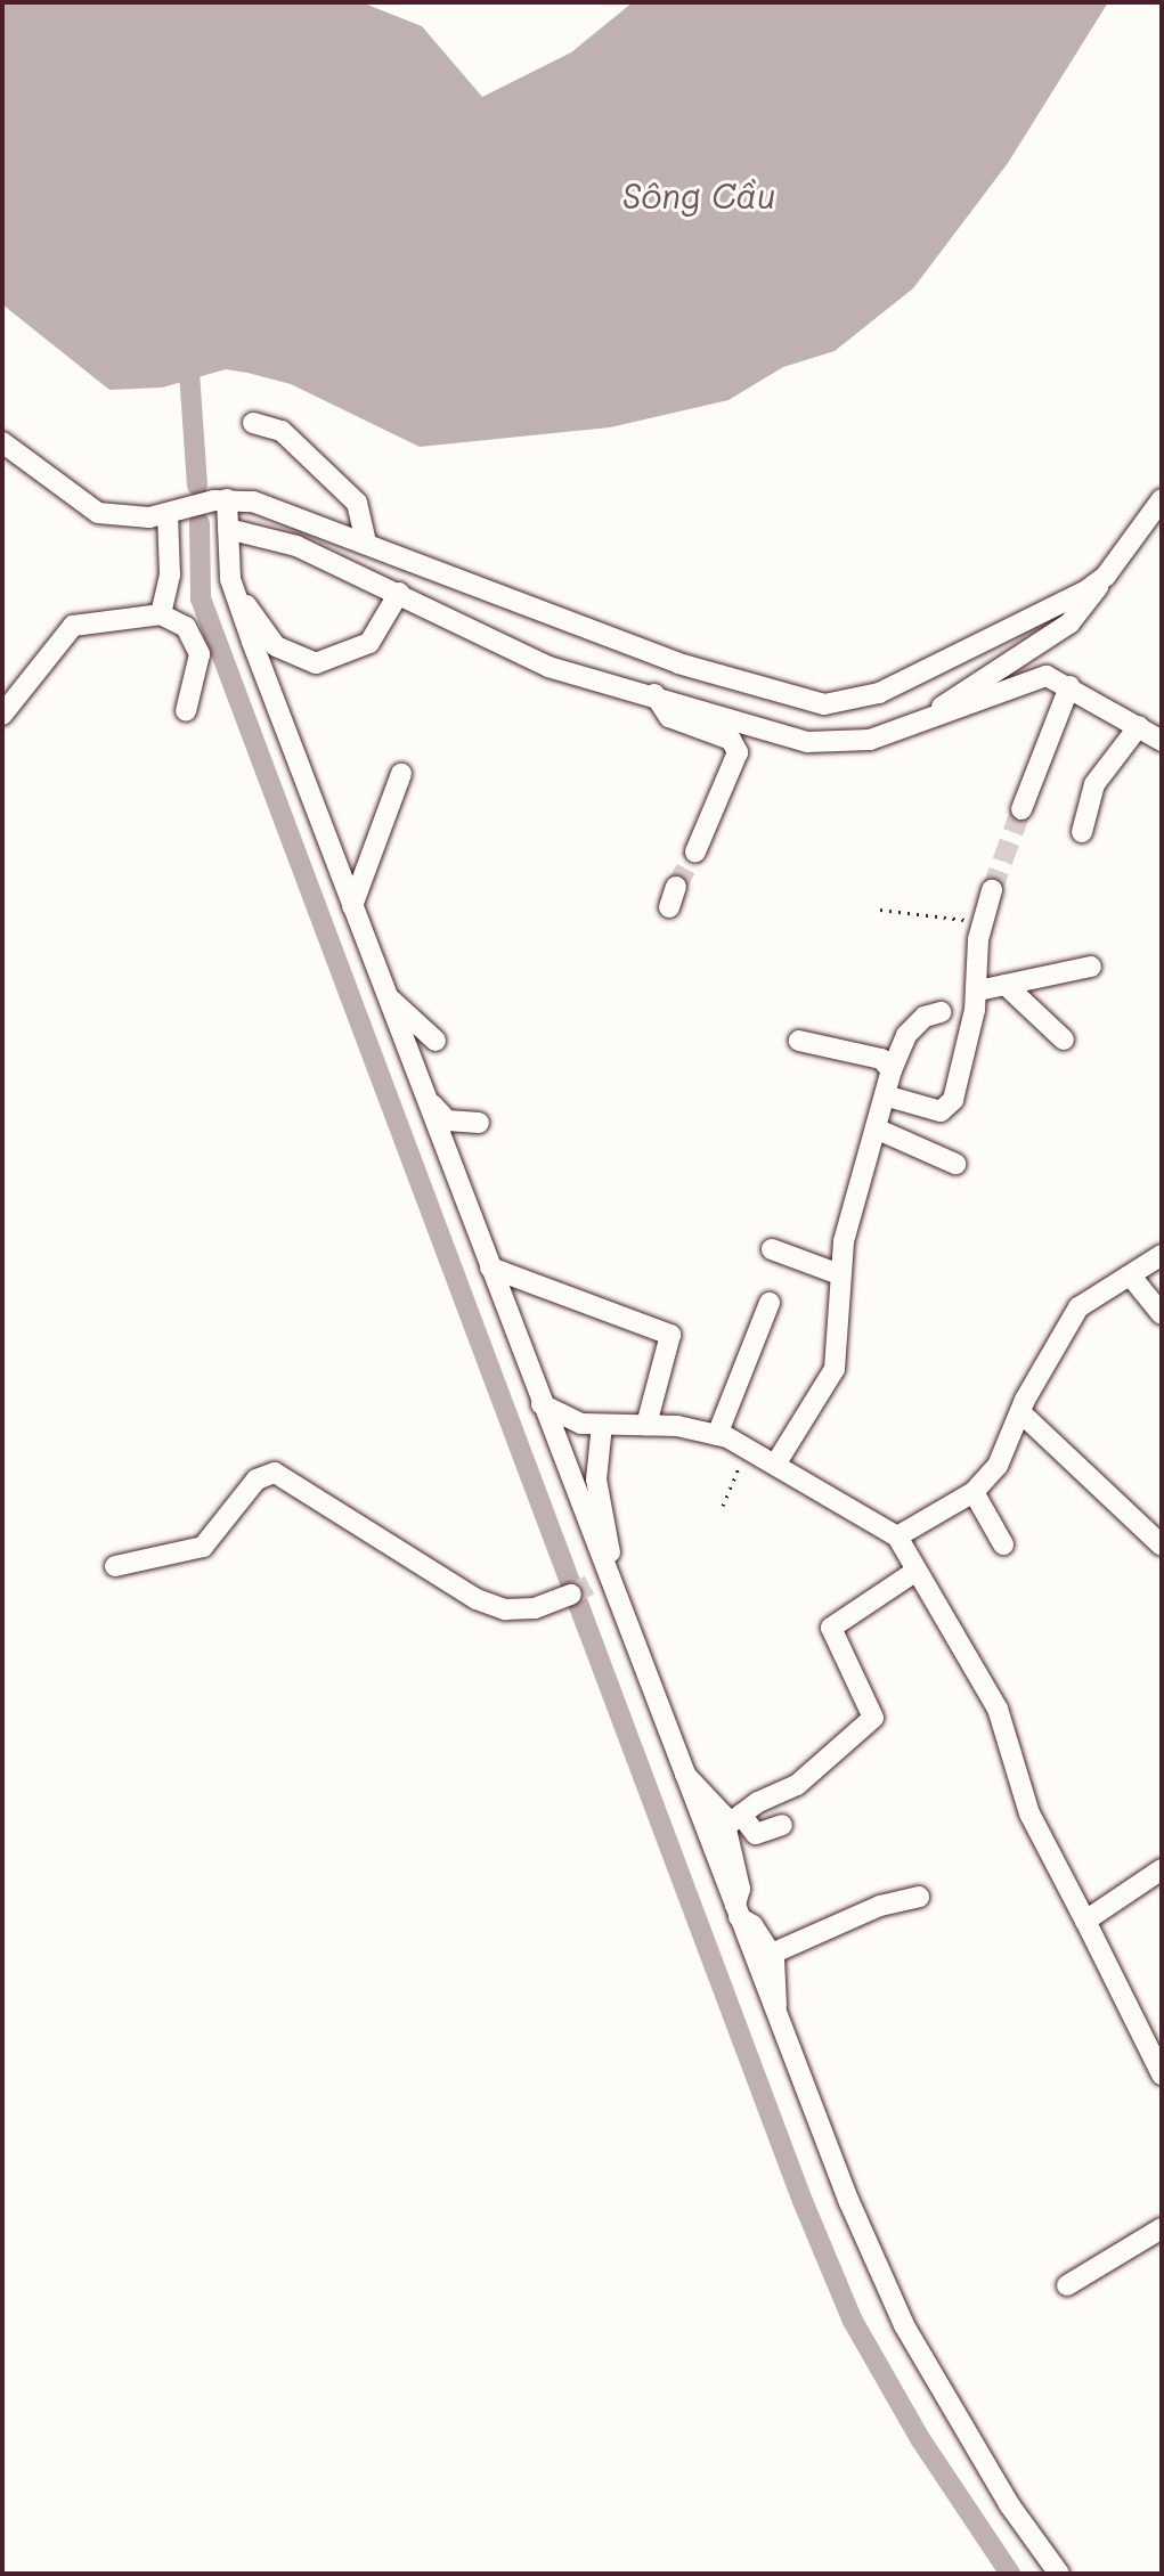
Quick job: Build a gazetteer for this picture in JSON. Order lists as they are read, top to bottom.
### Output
{
  "water": ["Sông Cầu"]
}
